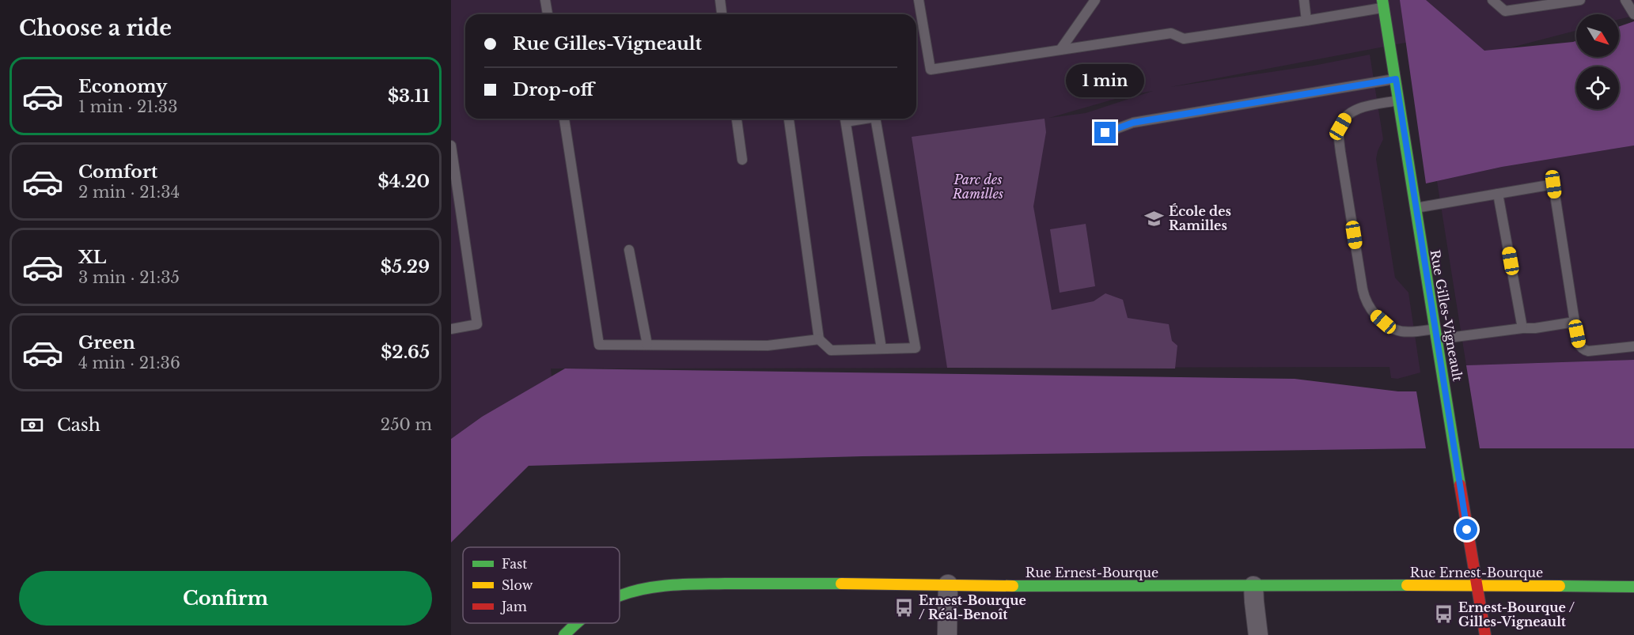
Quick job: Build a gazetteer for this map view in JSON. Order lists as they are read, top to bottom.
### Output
{
  "streets": {
    "street": ["Rue Gilles-Vigneault", "Rue Ernest-Bourque"]
  },
  "crossings": [
    ["Rue Gilles-Vigneault", "Rue Ernest-Bourque"]
  ],
  "parks": ["Parc des Ramilles"],
  "places": {
    "school or university": ["École des Ramilles"],
    "bus stop": ["Ernest-Bourque / Réal-Benoît", "Ernest-Bourque / Gilles-Vigneault"]
  },
  "legend": ["Fast", "Slow", "Jam"],
  "north": "bottom right",
  "page": {
    "heading": "Choose a ride",
    "banner": ["Rue Gilles-Vigneault", "Drop-off"],
    "list": [
      {
        "name": "Economy",
        "note": "1 min · 21:33",
        "value": "$3.11"
      },
      {
        "name": "Comfort",
        "note": "2 min · 21:34",
        "value": "$4.20"
      },
      {
        "name": "XL",
        "note": "3 min · 21:35",
        "value": "$5.29"
      },
      {
        "name": "Green",
        "note": "4 min · 21:36",
        "value": "$2.65"
      }
    ],
    "bubble": "1 min",
    "pay": ["Cash", "250 m"],
    "buttons": "Confirm"
  }
}
